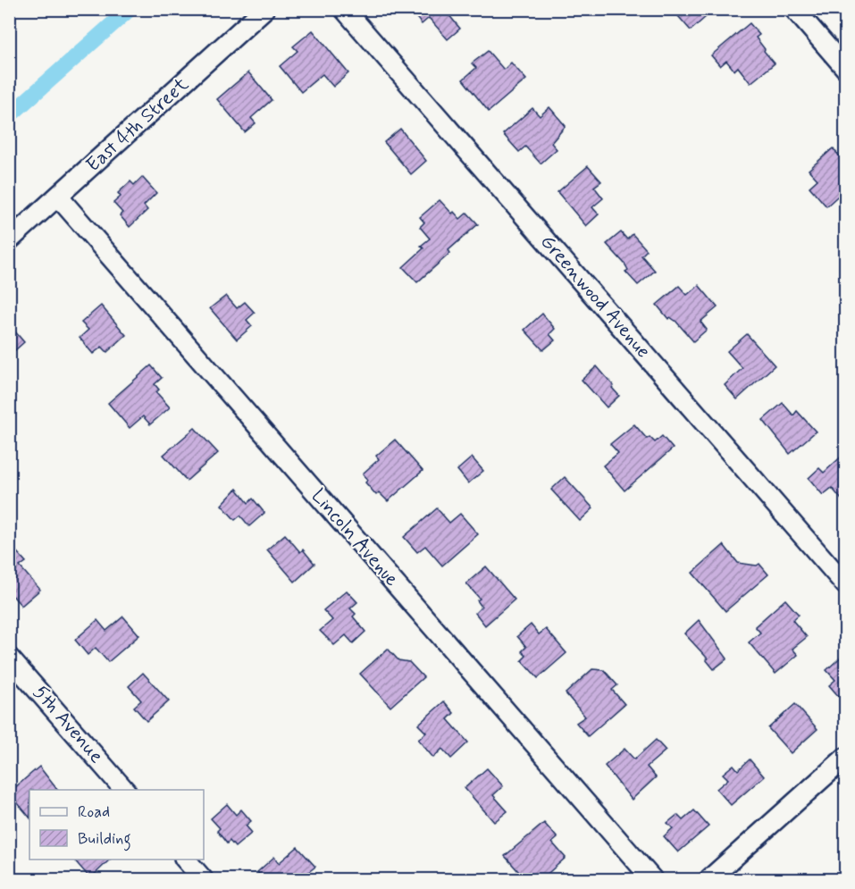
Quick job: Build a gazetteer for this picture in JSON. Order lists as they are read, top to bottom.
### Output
{
  "streets": {
    "street": [
      "East 4th Street",
      "Greenwood Avenue",
      "Lincoln Avenue",
      "5th Avenue"
    ]
  },
  "crossings": [
    ["East 4th Street", "Lincoln Avenue"]
  ],
  "legend": ["Road", "Building"]
}
